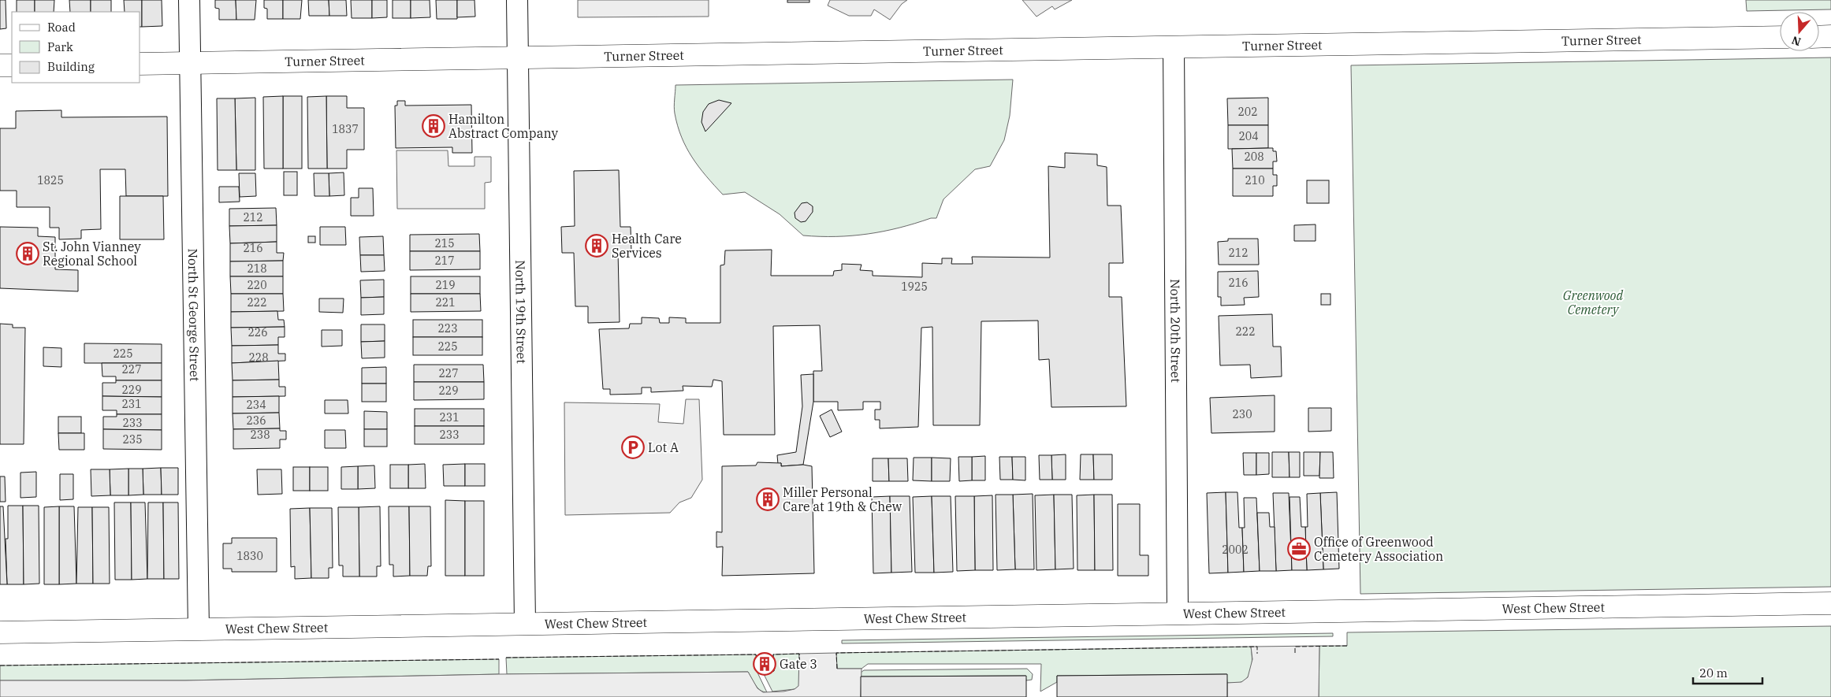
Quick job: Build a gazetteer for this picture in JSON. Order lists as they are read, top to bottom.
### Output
{
  "streets": {
    "street": [
      "Turner Street",
      "North 19th Street",
      "North St George Street",
      "North 20th Street",
      "West Chew Street"
    ]
  },
  "crossings": [
    ["Turner Street", "North 19th Street"],
    ["Turner Street", "North St George Street"],
    ["Turner Street", "North 20th Street"],
    ["North 19th Street", "West Chew Street"],
    ["North St George Street", "West Chew Street"],
    ["North 20th Street", "West Chew Street"]
  ],
  "parks": ["Greenwood Cemetery"],
  "places": {
    "building": [
      "Hamilton Abstract Company",
      "Health Care Services",
      "St. John Vianney Regional School",
      "Miller Personal Care at 19th & Chew",
      "Gate 3"
    ],
    "parking": ["Lot A"],
    "office": ["Office of Greenwood Cemetery Association"]
  },
  "house_numbers": [
    "202",
    "1837",
    "204",
    "208",
    "1825",
    "210",
    "212",
    "215",
    "216",
    "212",
    "217",
    "218",
    "216",
    "220",
    "219",
    "1925",
    "222",
    "221",
    "223",
    "222",
    "226",
    "225",
    "225",
    "228",
    "227",
    "227",
    "229",
    "229",
    "231",
    "234",
    "230",
    "231",
    "236",
    "233",
    "238",
    "233",
    "235",
    "2002",
    "1830"
  ],
  "legend": ["Road", "Park", "Building"],
  "scale_bar": "20 m",
  "north": "bottom"
}
